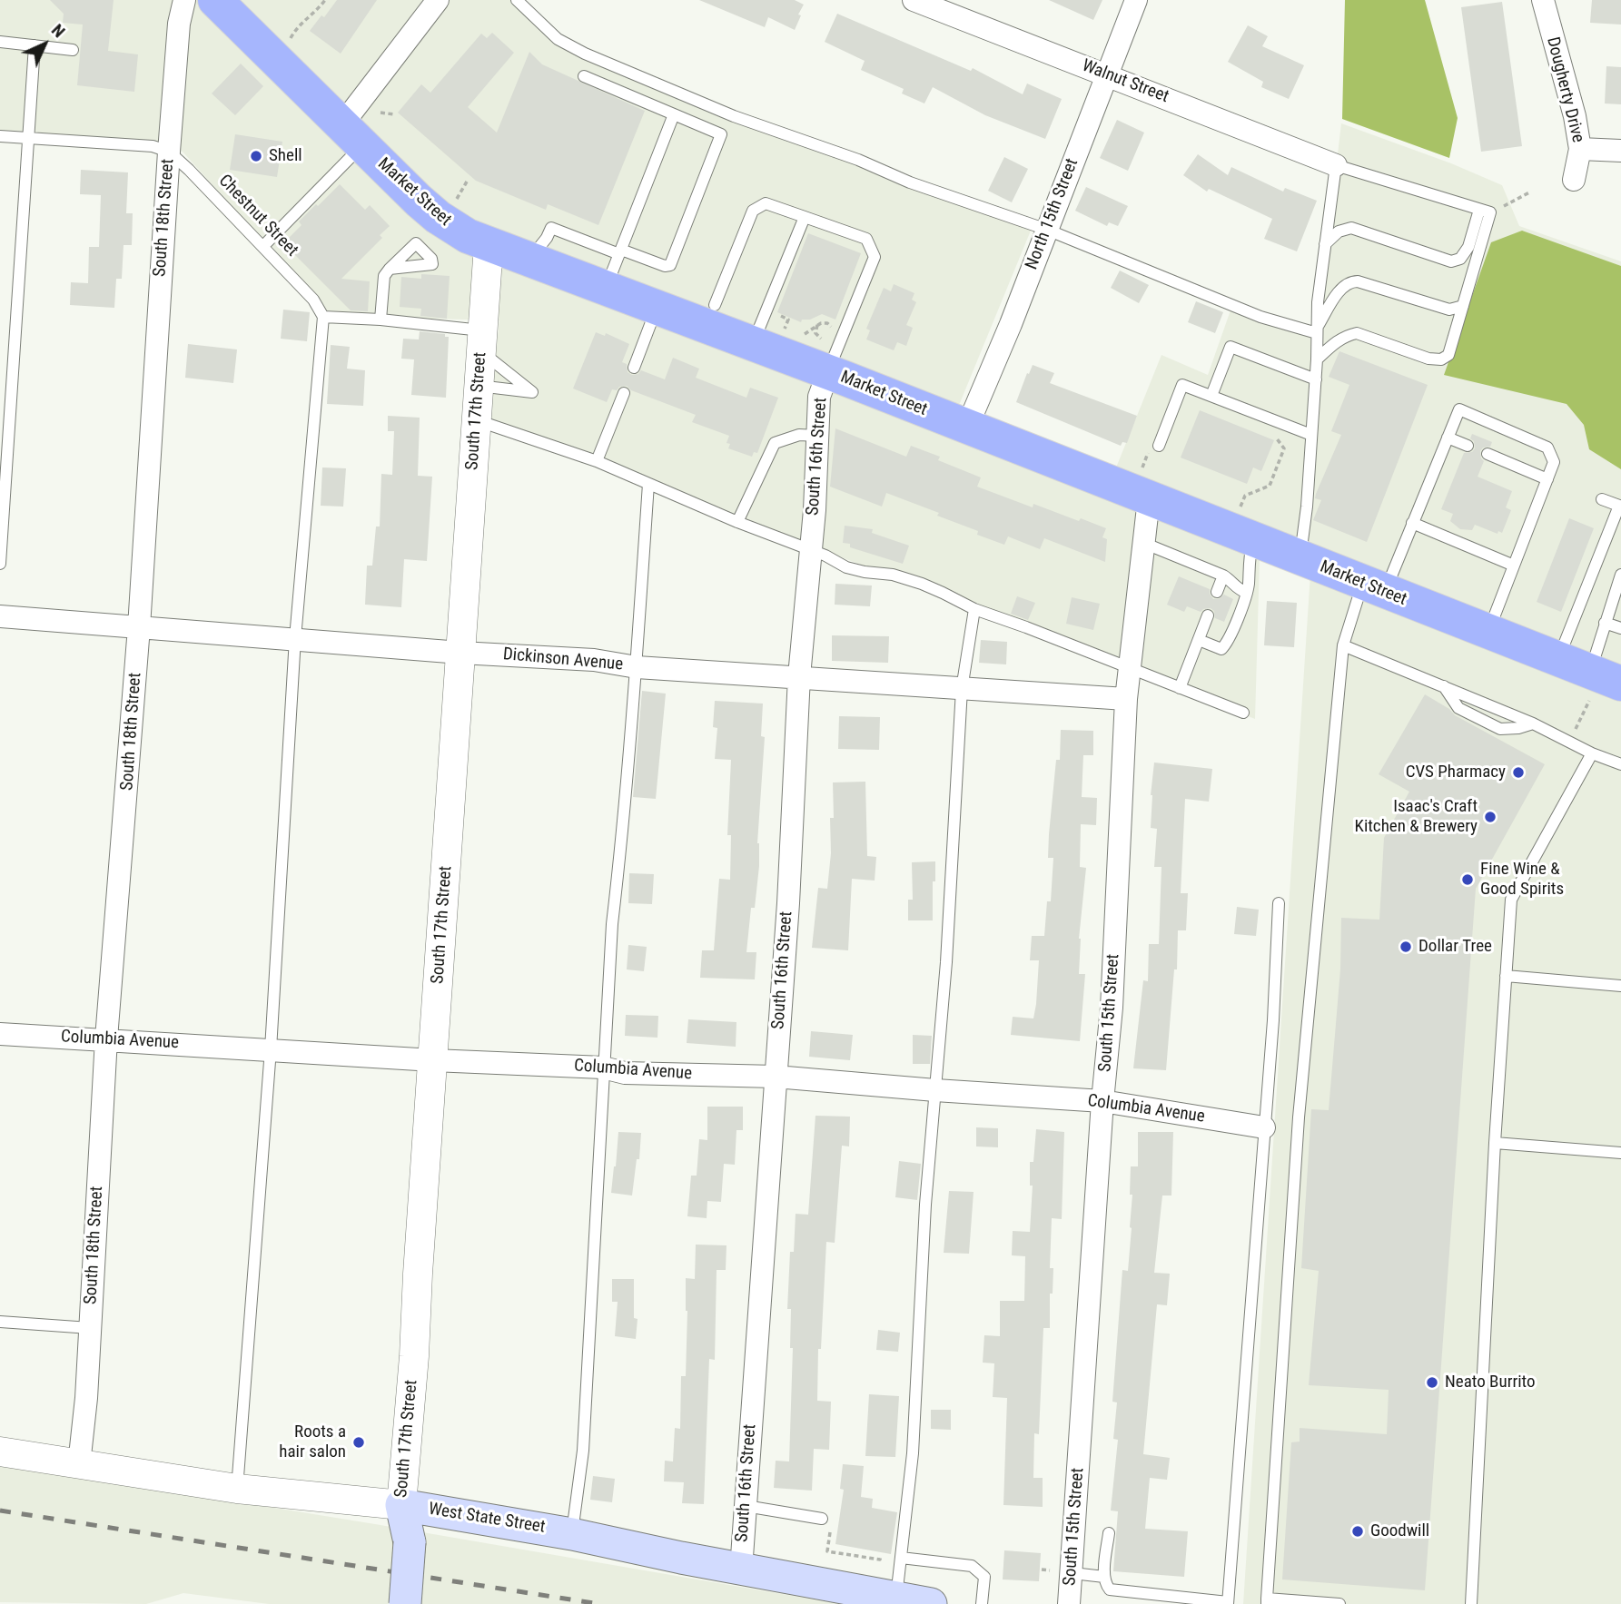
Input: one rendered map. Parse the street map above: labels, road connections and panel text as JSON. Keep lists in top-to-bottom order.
{
  "streets": {
    "main road": ["Market Street", "South 17th Street", "West State Street"],
    "street": [
      "Walnut Street",
      "Dougherty Drive",
      "North 15th Street",
      "South 18th Street",
      "South 16th Street",
      "Dickinson Avenue",
      "South 15th Street",
      "Columbia Avenue"
    ],
    "lane": ["Chestnut Street"]
  },
  "crossings": [
    ["Walnut Street", "North 15th Street"],
    ["Market Street", "North 15th Street"],
    ["Market Street", "South 17th Street"],
    ["Market Street", "South 16th Street"],
    ["Market Street", "South 15th Street"],
    ["Chestnut Street", "South 18th Street"],
    ["South 18th Street", "Dickinson Avenue"],
    ["South 18th Street", "Columbia Avenue"],
    ["South 18th Street", "West State Street"],
    ["South 17th Street", "Dickinson Avenue"],
    ["South 17th Street", "Columbia Avenue"],
    ["South 17th Street", "West State Street"],
    ["South 16th Street", "Dickinson Avenue"],
    ["South 16th Street", "Columbia Avenue"],
    ["South 16th Street", "West State Street"],
    ["Dickinson Avenue", "South 15th Street"],
    ["South 15th Street", "Columbia Avenue"]
  ],
  "places": [
    "Shell",
    "CVS Pharmacy",
    "Isaac's Craft Kitchen & Brewery",
    "Fine Wine & Good Spirits",
    "Dollar Tree",
    "Neato Burrito",
    "Roots a hair salon",
    "Goodwill"
  ],
  "north": "top right"
}
